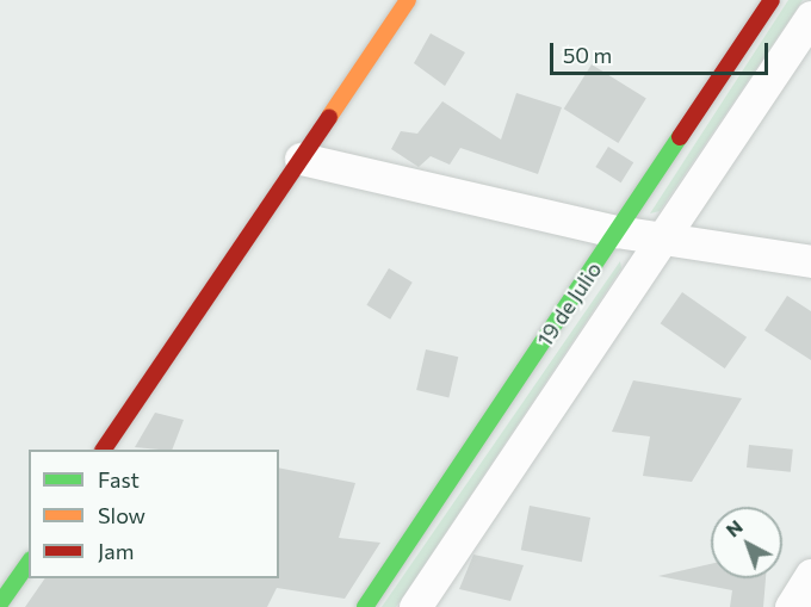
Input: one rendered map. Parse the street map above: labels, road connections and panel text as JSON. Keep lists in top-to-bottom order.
{
  "streets": {
    "street": ["19 de Julio"]
  },
  "legend": ["Fast", "Slow", "Jam"],
  "scale_bar": "50 m",
  "north": "top left"
}
